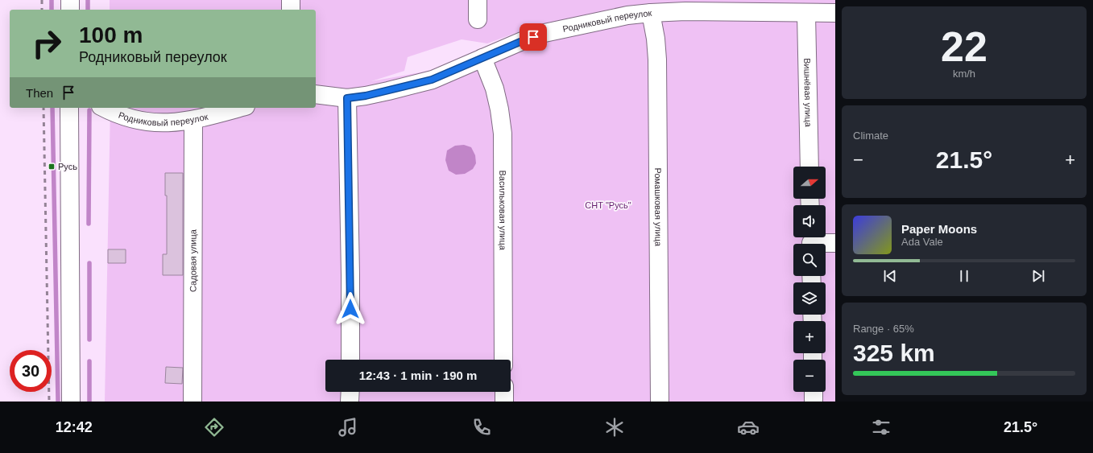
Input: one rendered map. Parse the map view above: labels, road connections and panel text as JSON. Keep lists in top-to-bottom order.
{
  "streets": {
    "street": [
      "Родниковый переулок",
      "Вишнёвая улица",
      "Ромашковая улица",
      "Васильковая улица",
      "Садовая улица"
    ]
  },
  "crossings": [
    ["Родниковый переулок", "Вишнёвая улица"],
    ["Родниковый переулок", "Ромашковая улица"],
    ["Родниковый переулок", "Васильковая улица"],
    ["Родниковый переулок", "Садовая улица"]
  ],
  "parks": ["СНТ \"Русь\""],
  "places": {
    "transit": ["Русь"]
  },
  "north": "right",
  "page": {
    "tile": [
      ["22", "km/h"],
      "Climate",
      ["Range · 65%", "325 km"]
    ],
    "turn": ["100 m", "Родниковый переулок"],
    "then": "Then",
    "heat": ["−", "21.5°", "+"],
    "map_buttons": ["+", "−"],
    "song": ["Paper Moons", "Ada Vale"],
    "limit": "30",
    "trip": "12:43 · 1 min · 190 m",
    "tabs": ["12:42", "21.5°"]
  }
}
